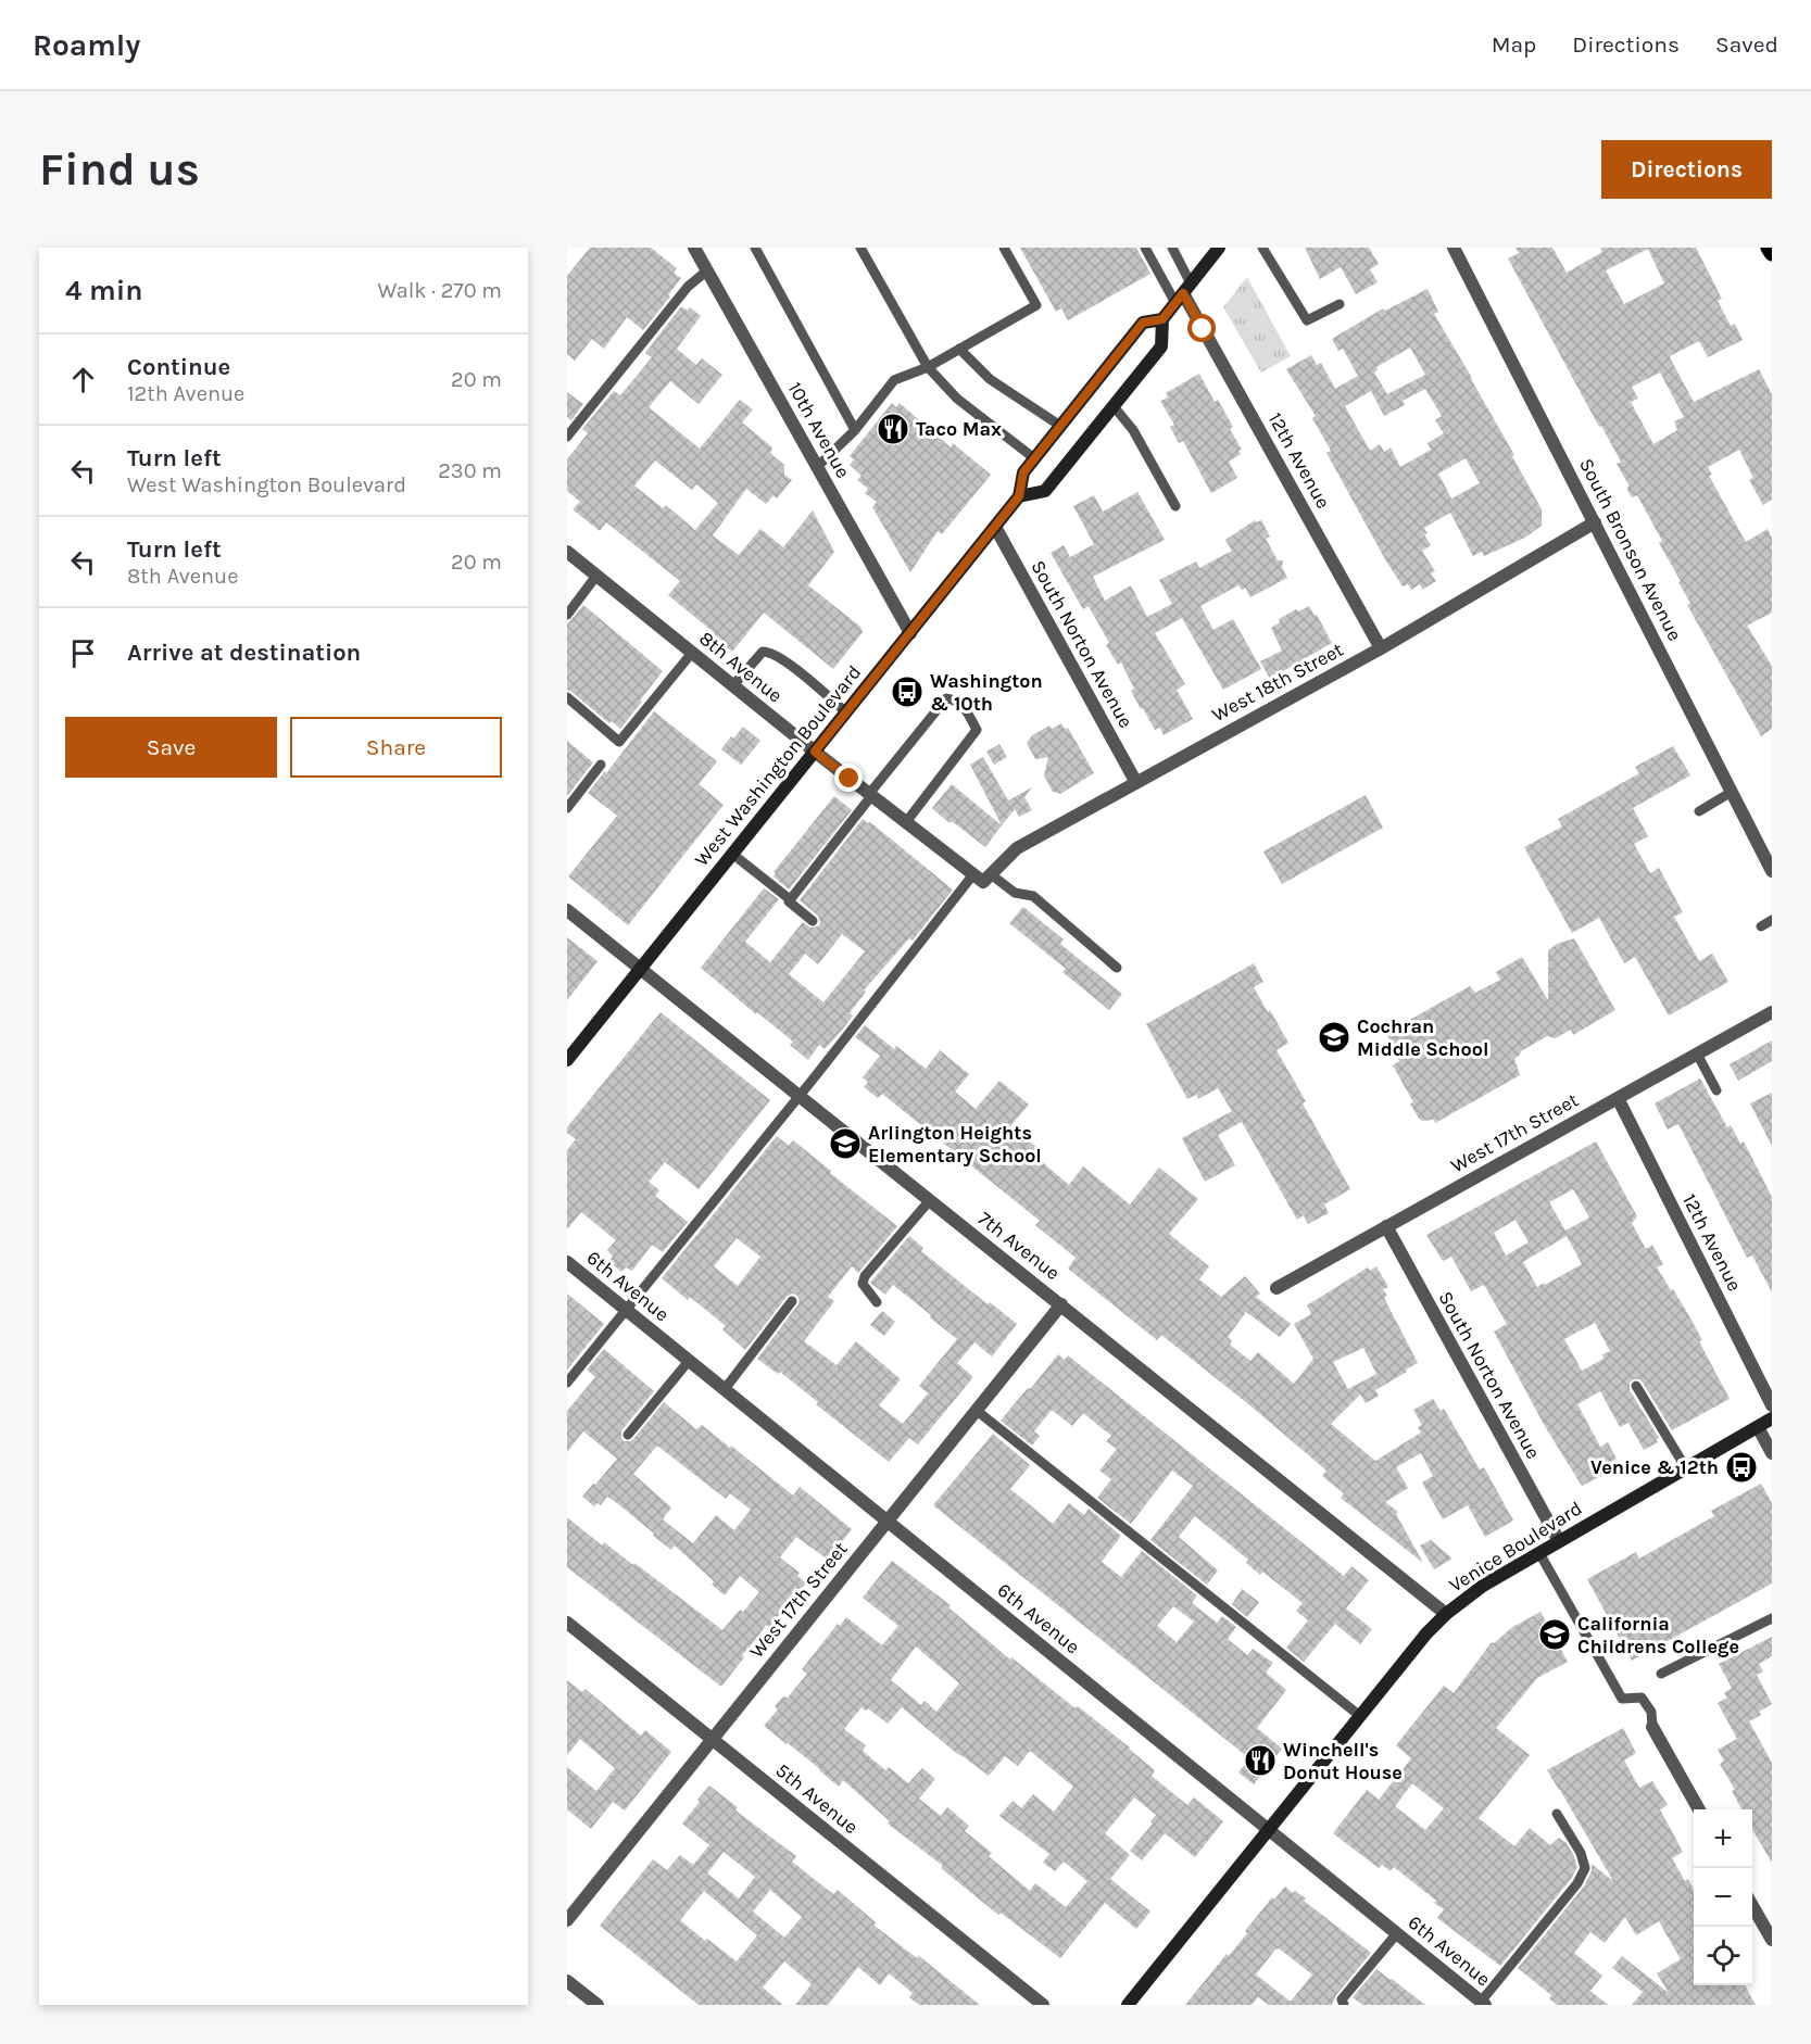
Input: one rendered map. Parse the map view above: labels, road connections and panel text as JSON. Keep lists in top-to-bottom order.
{
  "streets": {
    "main road": ["West Washington Boulevard", "Venice Boulevard"],
    "street": [
      "10th Avenue",
      "12th Avenue",
      "South Bronson Avenue",
      "South Norton Avenue",
      "8th Avenue",
      "West 18th Street",
      "West 17th Street",
      "7th Avenue",
      "6th Avenue",
      "5th Avenue"
    ]
  },
  "crossings": [
    ["10th Avenue", "West Washington Boulevard"],
    ["12th Avenue", "West 18th Street"],
    ["12th Avenue", "West Washington Boulevard"],
    ["12th Avenue", "West 17th Street"],
    ["South Bronson Avenue", "West 18th Street"],
    ["South Norton Avenue", "West 18th Street"],
    ["South Norton Avenue", "West Washington Boulevard"],
    ["South Norton Avenue", "West 17th Street"],
    ["South Norton Avenue", "Venice Boulevard"],
    ["8th Avenue", "West 18th Street"],
    ["8th Avenue", "West Washington Boulevard"],
    ["West Washington Boulevard", "7th Avenue"],
    ["West 17th Street", "7th Avenue"],
    ["West 17th Street", "6th Avenue"],
    ["West 17th Street", "5th Avenue"],
    ["7th Avenue", "Venice Boulevard"],
    ["6th Avenue", "Venice Boulevard"]
  ],
  "places": {
    "restaurant": ["Taco Max", "Winchell's Donut House"],
    "bus stop": ["Washington & 10th", "Venice & 12th"],
    "school or university": ["Cochran Middle School", "Arlington Heights Elementary School", "California Childrens College"]
  },
  "page": {
    "header": "Roamly",
    "nav": ["Map", "Directions", "Saved"],
    "buttons": [
      "Directions",
      ["Save", "Share"]
    ],
    "title": "Find us",
    "heading": ["4 min", "Walk · 270 m"],
    "list": [
      ["Continue", "12th Avenue", "20 m"],
      ["Turn left", "West Washington Boulevard", "230 m"],
      ["Turn left", "8th Avenue", "20 m"],
      "Arrive at destination"
    ],
    "map_buttons": ["+", "−"]
  }
}
